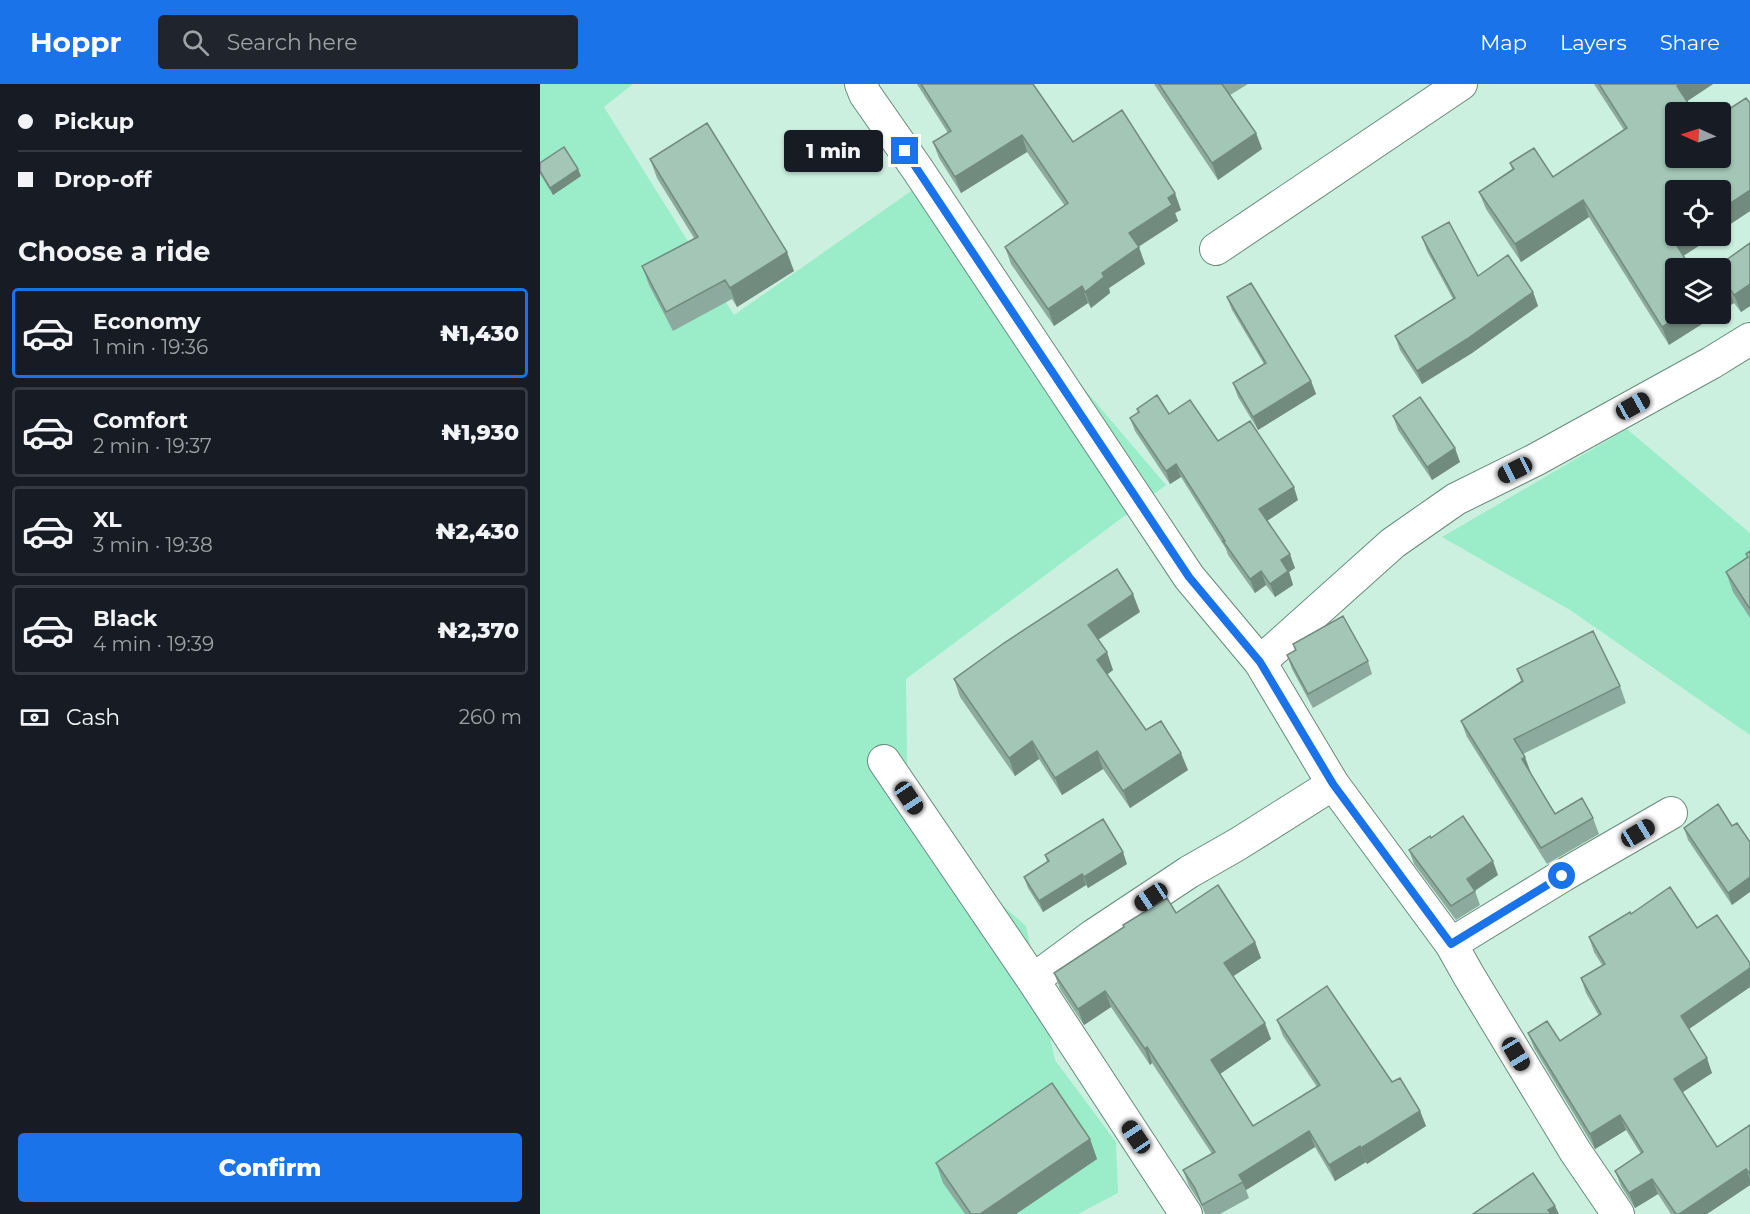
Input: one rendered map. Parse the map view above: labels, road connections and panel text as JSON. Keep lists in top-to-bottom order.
{
  "north": "left",
  "page": {
    "header": "Hoppr",
    "search": "Search here",
    "nav": ["Map", "Layers", "Share"],
    "banner": ["Pickup", "Drop-off"],
    "bubble": "1 min",
    "heading": "Choose a ride",
    "list": [
      {
        "name": "Economy",
        "note": "1 min · 19:36",
        "value": "₦1,430"
      },
      {
        "name": "Comfort",
        "note": "2 min · 19:37",
        "value": "₦1,930"
      },
      {
        "name": "XL",
        "note": "3 min · 19:38",
        "value": "₦2,430"
      },
      {
        "name": "Black",
        "note": "4 min · 19:39",
        "value": "₦2,370"
      }
    ],
    "pay": ["Cash", "260 m"],
    "buttons": "Confirm"
  }
}
